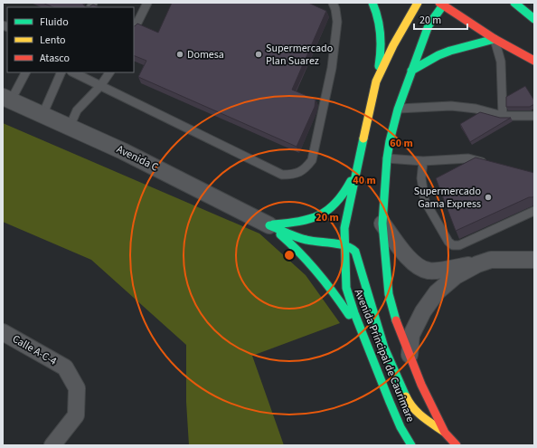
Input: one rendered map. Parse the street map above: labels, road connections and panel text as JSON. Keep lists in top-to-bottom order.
{
  "streets": {
    "main road": ["Avenida Principal de Caurimare"],
    "street": ["Avenida C", "Calle A-C-4"]
  },
  "places": ["Domesa", "Supermercado Plan Suarez", "Supermercado Gama Express"],
  "legend": ["Fluido", "Lento", "Atasco"],
  "scale_bar": "20 m",
  "rings": ["60 m", "40 m", "20 m"]
}
